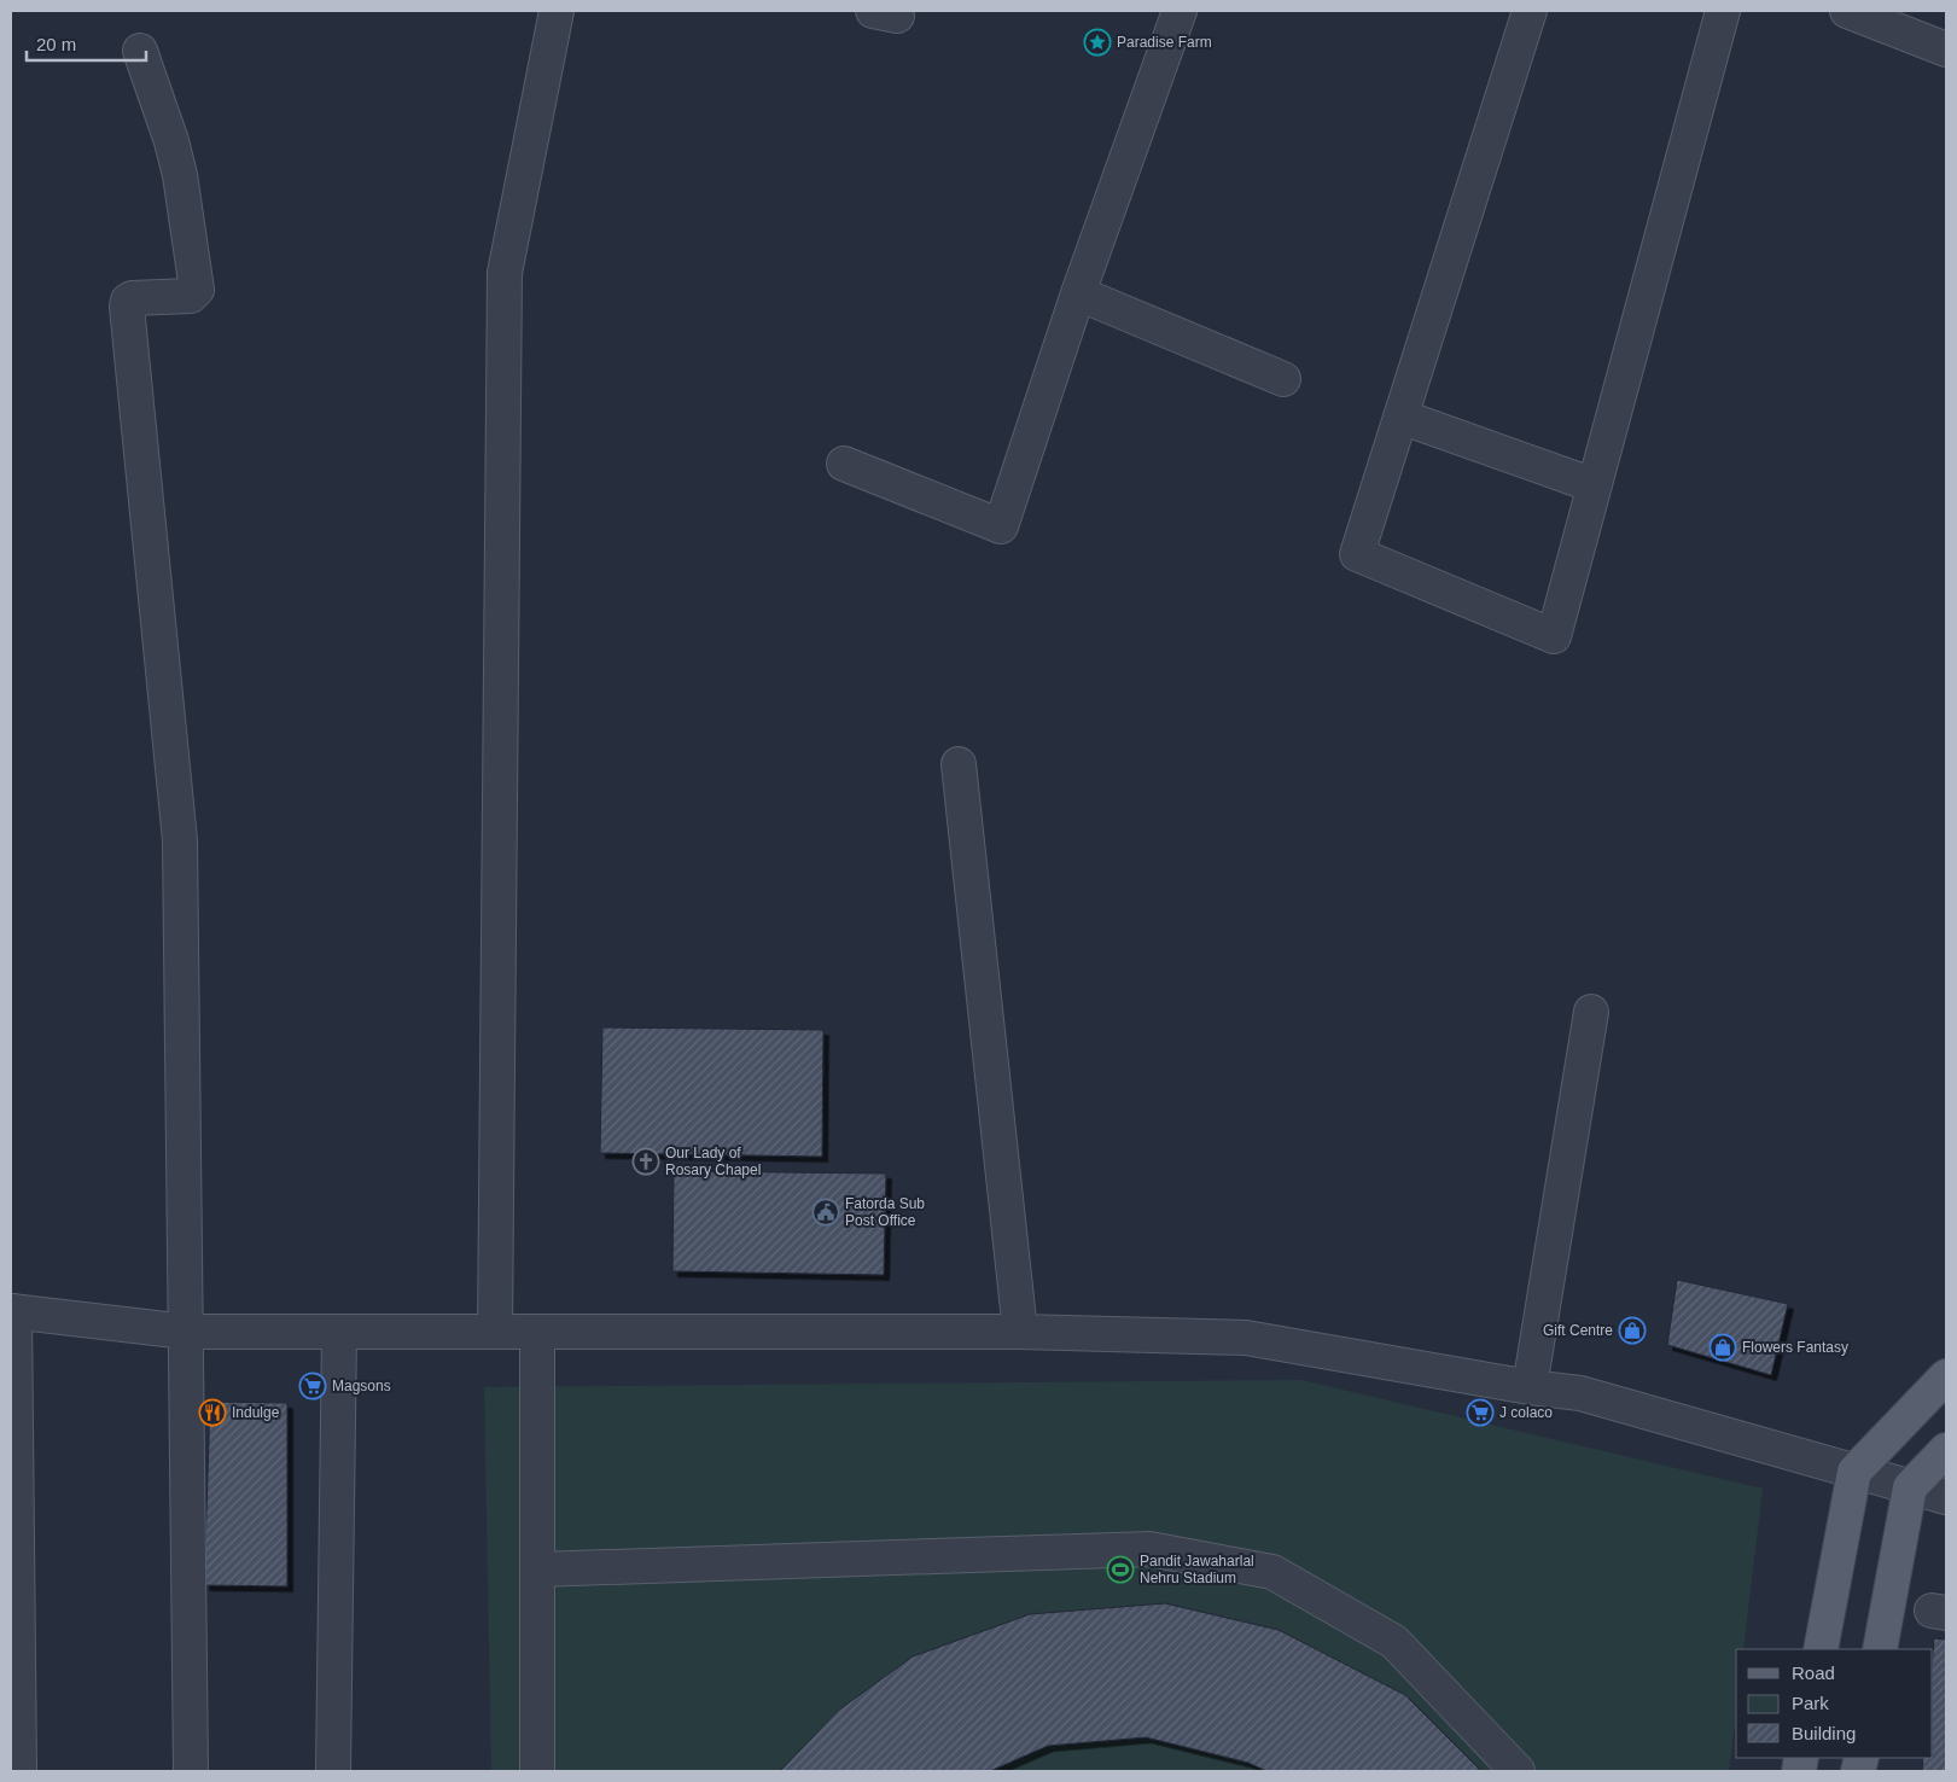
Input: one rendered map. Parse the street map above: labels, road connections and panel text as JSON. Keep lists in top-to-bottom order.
{
  "places": {
    "place": ["Paradise Farm"],
    "church": ["Our Lady of Rosary Chapel"],
    "public building": ["Fatorda Sub Post Office"],
    "shop": ["Gift Centre", "Flowers Fantasy"],
    "supermarket": ["Magsons", "J colaco"],
    "restaurant": ["Indulge"],
    "sports": ["Pandit Jawaharlal Nehru Stadium"]
  },
  "legend": ["Road", "Park", "Building"],
  "scale_bar": "20 m"
}
